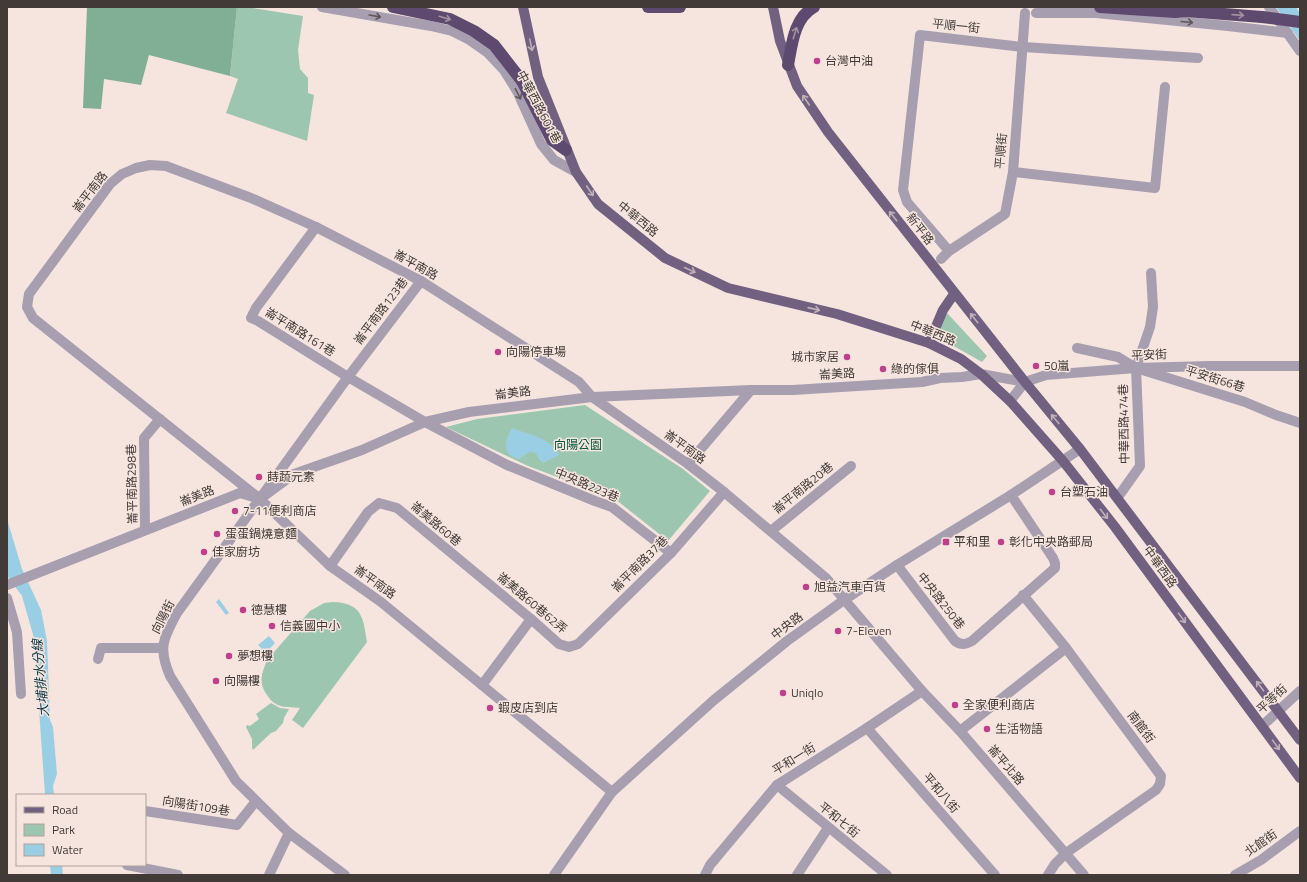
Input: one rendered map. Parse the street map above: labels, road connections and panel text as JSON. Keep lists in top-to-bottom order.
{
  "streets": {
    "main road": ["中華西路", "新平路"],
    "street": [
      "平順一街",
      "中華西路601巷",
      "平順街",
      "崙平南路",
      "崙平南路123巷",
      "崙平南路161巷",
      "平安街",
      "崙美路",
      "平安街66巷",
      "中華西路474巷",
      "崙平南路298巷",
      "中央路223巷",
      "崙平南路20巷",
      "崙美路60巷",
      "崙平南路37巷",
      "中央路250巷",
      "崙美路60巷62弄",
      "向陽街",
      "中央路",
      "平等街",
      "南館街",
      "平和一街",
      "崙平北路",
      "平和八街",
      "向陽街109巷",
      "平和七街",
      "北館街"
    ]
  },
  "crossings": [
    ["平順一街", "平順街"],
    ["中華西路601巷", "中華西路"],
    ["崙平南路", "崙平南路123巷"],
    ["崙平南路", "崙平南路161巷"],
    ["崙平南路", "崙美路"],
    ["崙平南路", "崙平南路298巷"],
    ["崙平南路", "崙平南路20巷"],
    ["崙平南路", "崙美路60巷"],
    ["崙平南路", "崙平南路37巷"],
    ["崙平南路", "向陽街"],
    ["崙平南路", "中央路"],
    ["崙平南路", "崙平北路"],
    ["中華西路", "新平路"],
    ["中華西路", "崙美路"],
    ["中華西路", "中華西路474巷"],
    ["中華西路", "中央路"],
    ["中華西路", "平等街"],
    ["新平路", "平安街"],
    ["新平路", "崙美路"],
    ["新平路", "中央路"],
    ["崙平南路123巷", "崙平南路161巷"],
    ["崙平南路123巷", "中央路223巷"],
    ["崙平南路123巷", "向陽街"],
    ["崙平南路161巷", "中央路223巷"],
    ["崙平南路161巷", "向陽街"],
    ["平安街", "崙美路"],
    ["平安街", "平安街66巷"],
    ["平安街", "中華西路474巷"],
    ["崙美路", "崙平南路298巷"],
    ["崙美路", "中央路223巷"],
    ["崙美路", "向陽街"],
    ["平安街66巷", "中華西路474巷"],
    ["中央路223巷", "崙平南路37巷"],
    ["中央路223巷", "向陽街"],
    ["崙美路60巷", "崙美路60巷62弄"],
    ["崙平南路37巷", "崙美路60巷62弄"],
    ["中央路250巷", "中央路"],
    ["中央路250巷", "南館街"],
    ["向陽街", "向陽街109巷"],
    ["中央路", "崙平北路"],
    ["南館街", "崙平北路"],
    ["平和一街", "崙平北路"],
    ["平和一街", "平和八街"],
    ["平和一街", "平和七街"]
  ],
  "one_way": ["中華西路601巷", "新平路"],
  "water": ["大埔排水分線"],
  "parks": ["向陽公園"],
  "places": {
    "other": [
      "台灣中油",
      "向陽停車場",
      "城市家居",
      "50嵐",
      "綠的傢俱",
      "蒔蔬元素",
      "台塑石油",
      "7-11便利商店",
      "蛋蛋鍋燒意麵",
      "彰化中央路郵局",
      "佳家廚坊",
      "旭益汽車百貨",
      "德慧樓",
      "信義國中小",
      "7-Eleven",
      "夢想樓",
      "向陽樓",
      "Uniqlo",
      "全家便利商店",
      "蝦皮店到店",
      "生活物語"
    ],
    "transit": ["平和里"]
  },
  "legend": ["Road", "Park", "Water"]
}
